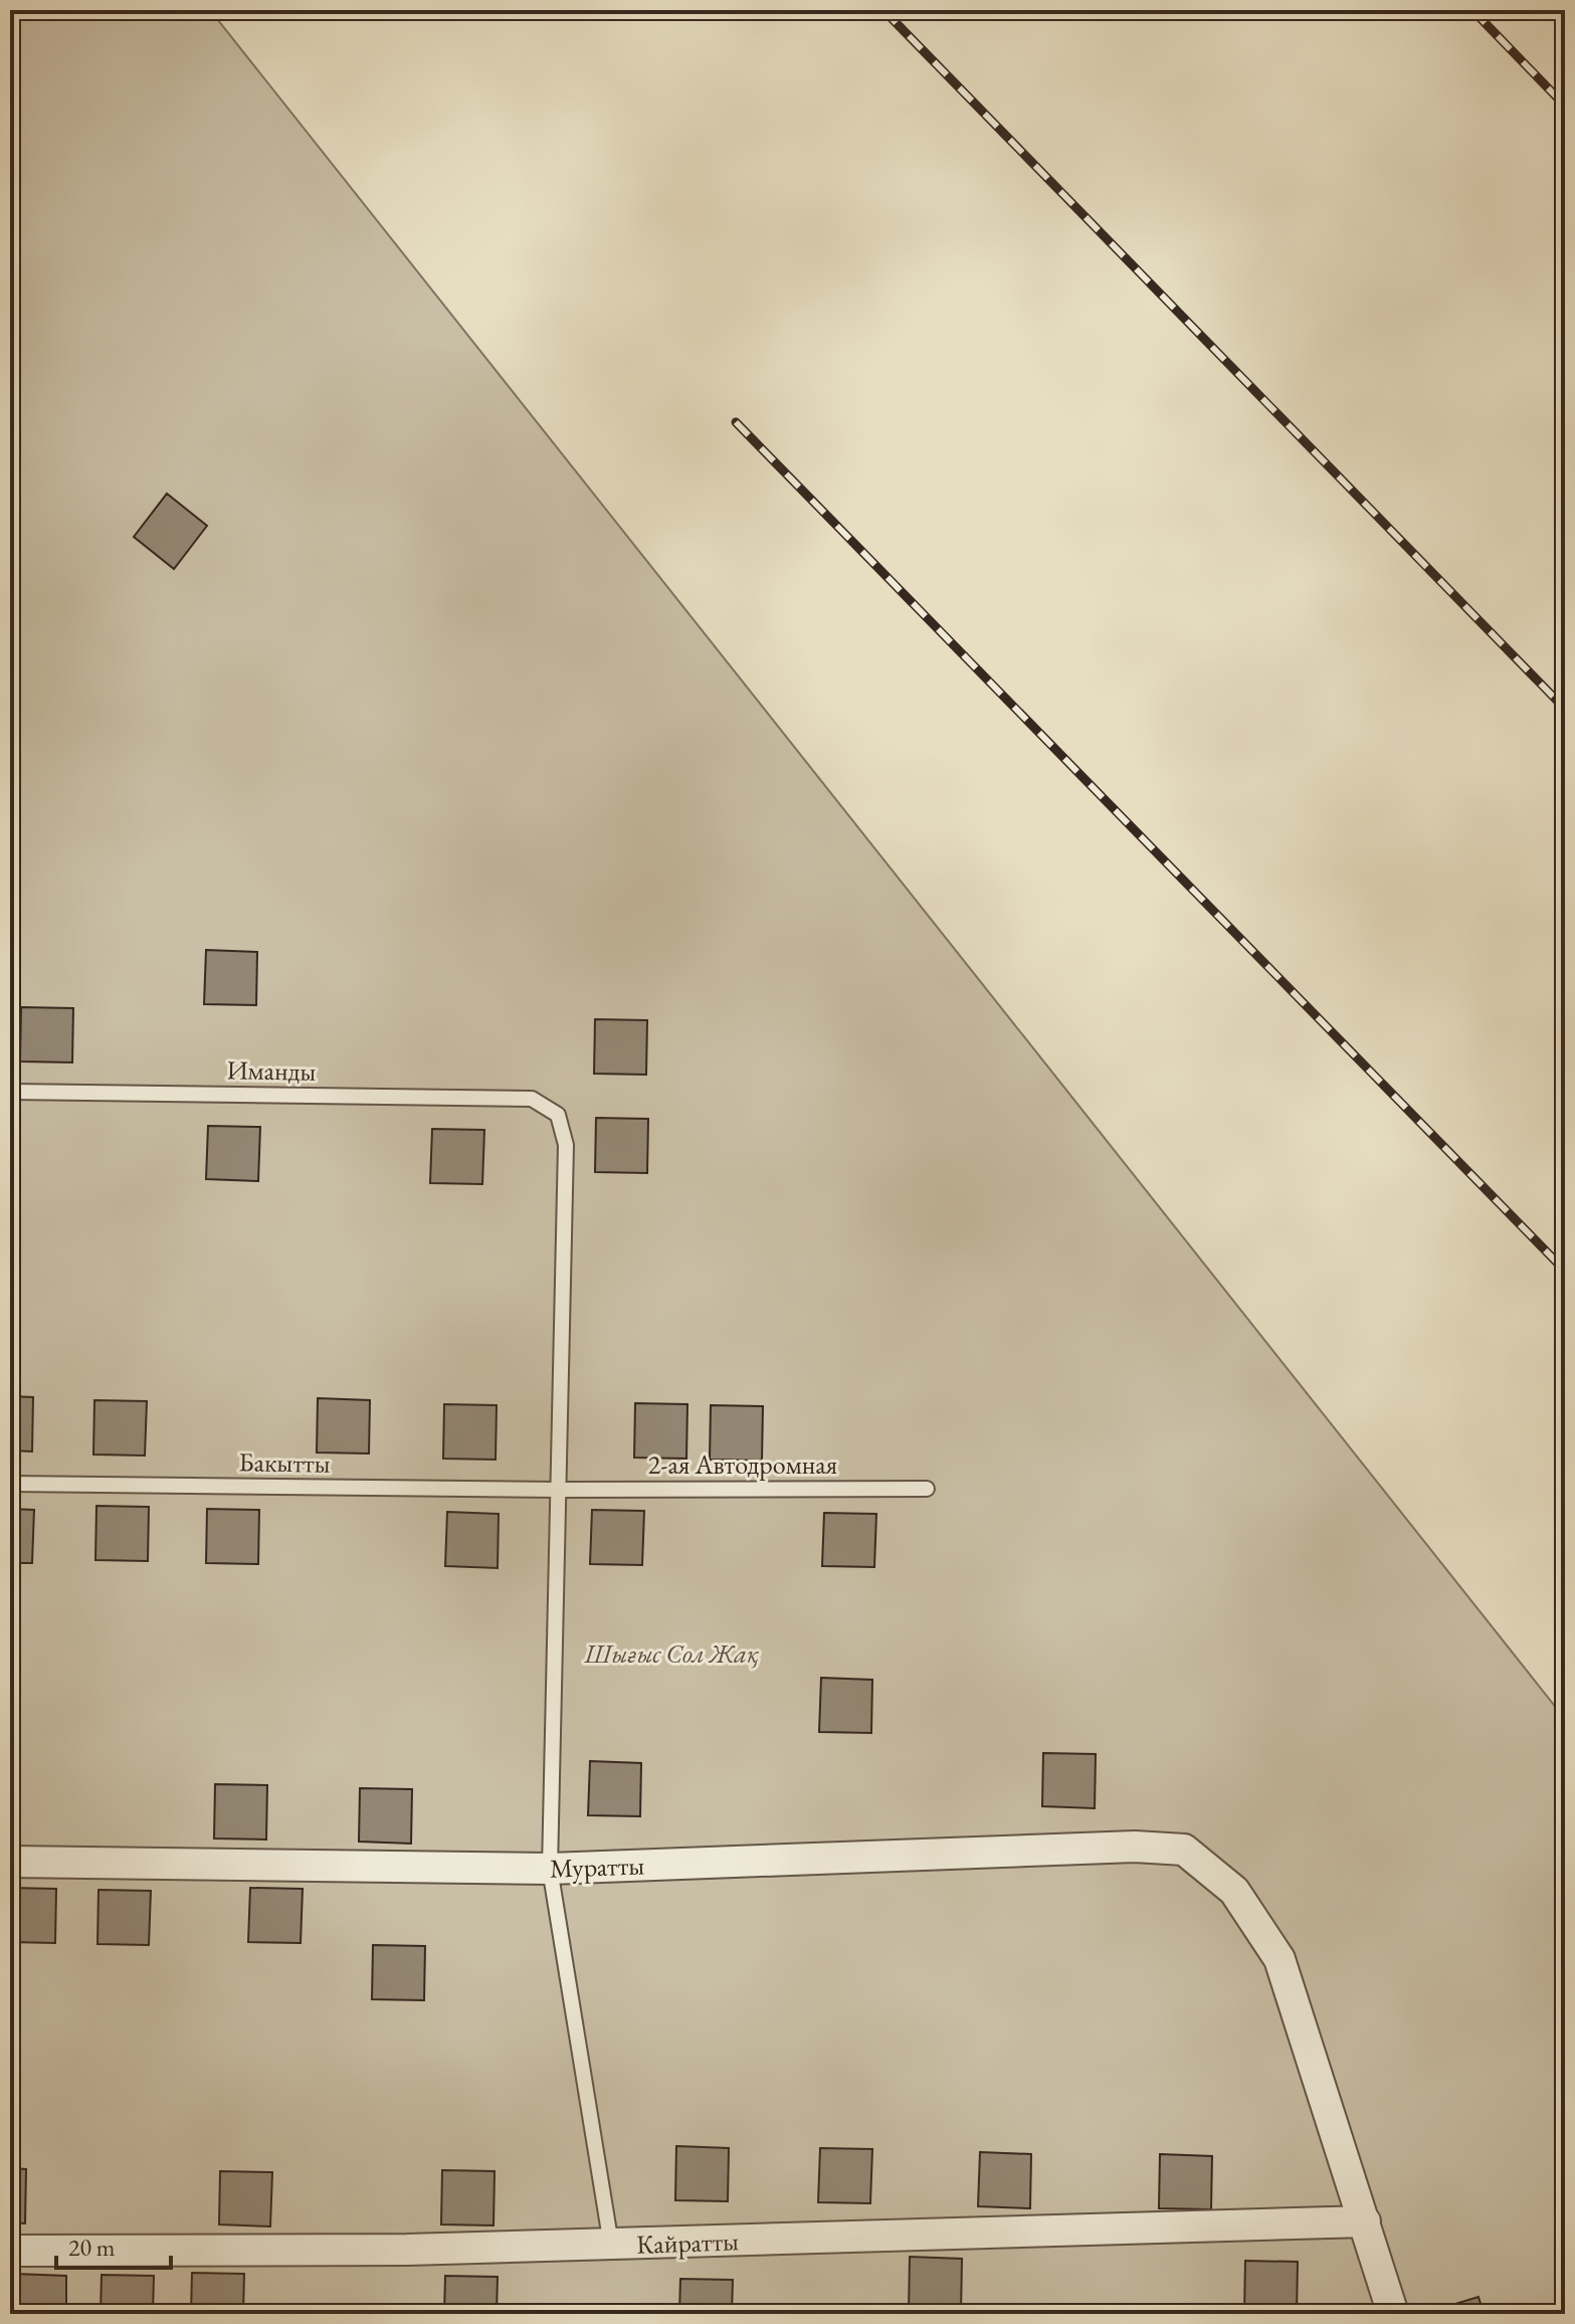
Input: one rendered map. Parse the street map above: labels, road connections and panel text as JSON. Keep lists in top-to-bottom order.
{
  "streets": {
    "street": ["Муратты", "Кайратты"],
    "lane": ["Иманды", "Бакытты", "2-ая Автодромная"]
  },
  "crossings": [
    ["Иманды", "Бакытты"],
    ["Иманды", "2-ая Автодромная"],
    ["Бакытты", "2-ая Автодромная"],
    ["Муратты", "Кайратты"]
  ],
  "parks": ["Шығыс Сол Жақ"],
  "scale_bar": "20 m"
}
